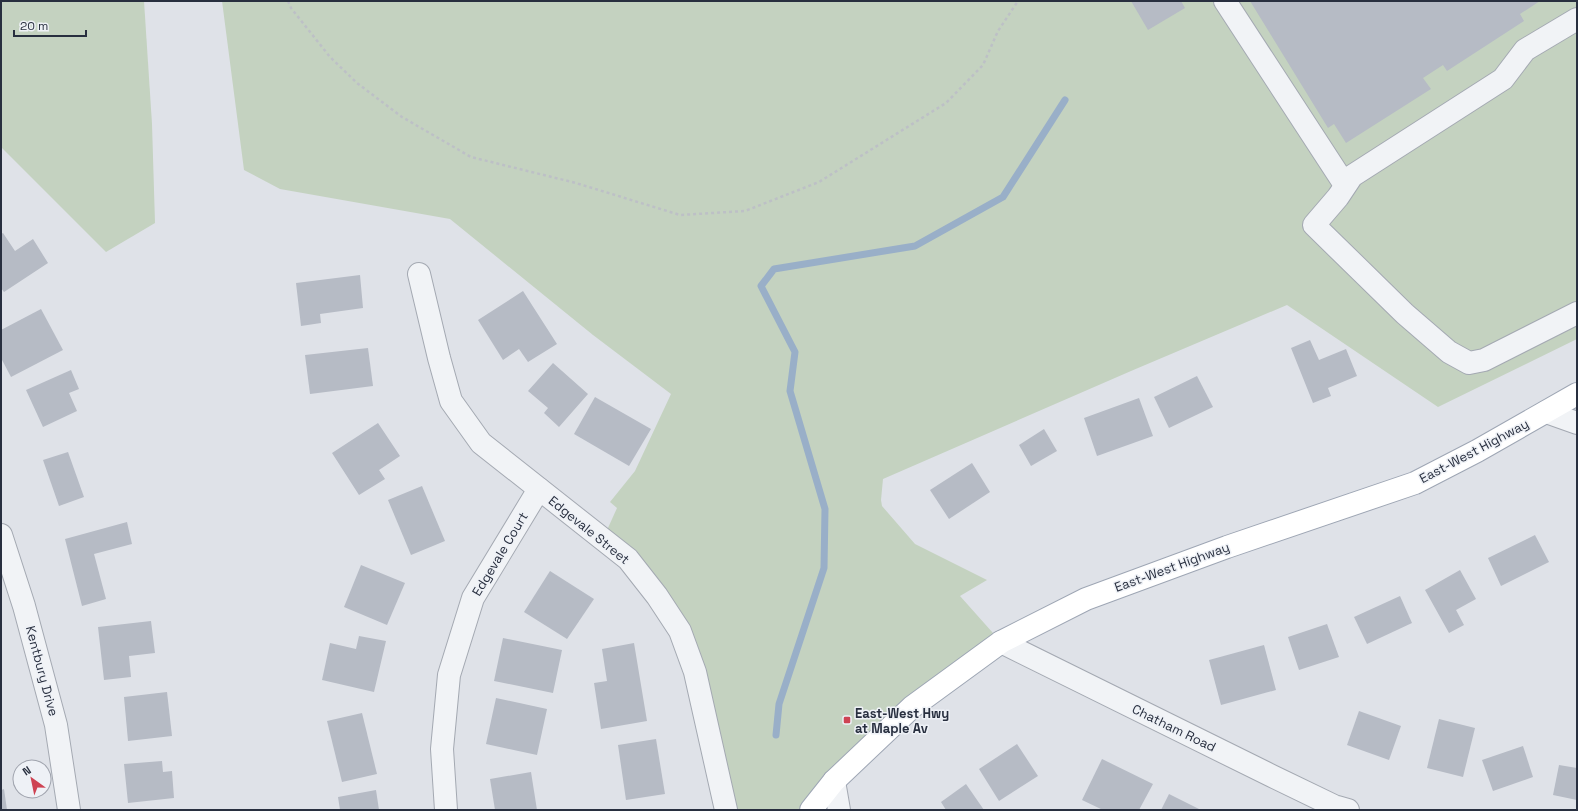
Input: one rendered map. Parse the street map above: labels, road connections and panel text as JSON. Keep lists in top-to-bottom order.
{
  "streets": {
    "main road": ["East-West Highway"],
    "street": [
      "Edgevale Street",
      "Edgevale Court",
      "Kentbury Drive",
      "Chatham Road"
    ]
  },
  "crossings": [
    ["East-West Highway", "Chatham Road"],
    ["Edgevale Street", "Edgevale Court"]
  ],
  "places": {
    "transit": ["East-West Hwy at Maple Av"]
  },
  "scale_bar": "20 m",
  "north": "top left"
}
